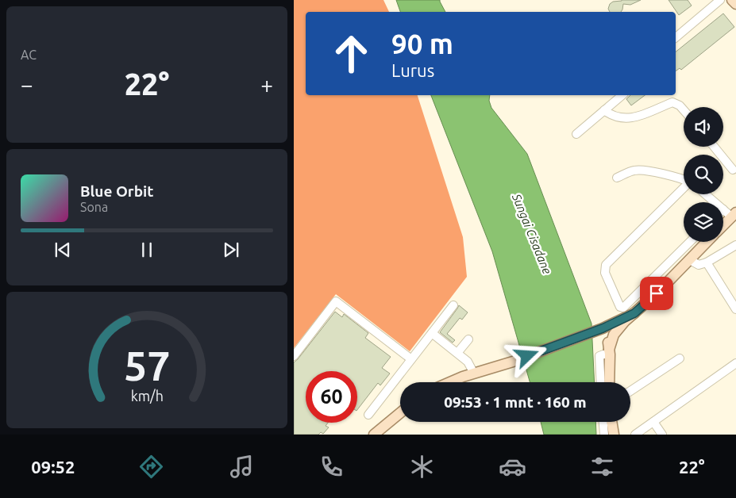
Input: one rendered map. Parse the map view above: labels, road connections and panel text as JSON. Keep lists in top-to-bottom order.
{
  "water": ["Sungai Cisadane"],
  "page": {
    "tile": "AC",
    "turn": ["90 m", "Lurus"],
    "heat": ["−", "22°", "+"],
    "song": ["Blue Orbit", "Sona"],
    "limit": "60",
    "trip": "09:53 · 1 mnt · 160 m",
    "tabs": ["09:52", "22°"],
    "gauge": ["57", "km/h"]
  }
}
